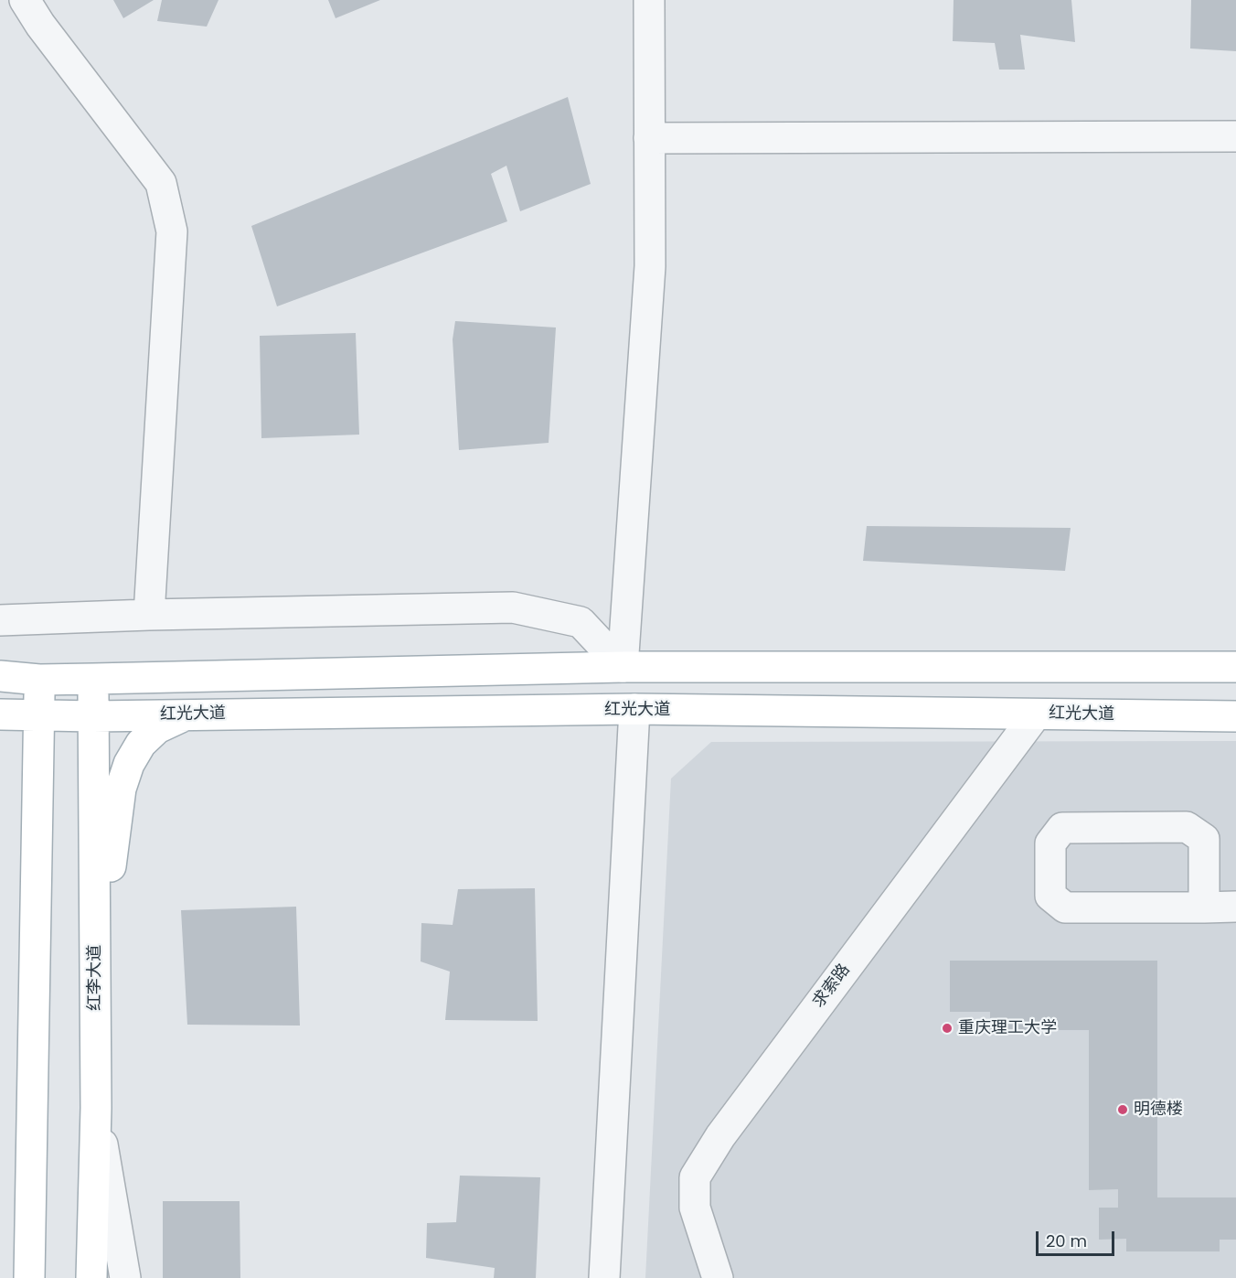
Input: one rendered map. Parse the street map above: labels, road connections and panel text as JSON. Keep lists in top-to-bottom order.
{
  "streets": {
    "main road": ["红光大道", "红李大道"],
    "street": ["求索路"]
  },
  "crossings": [
    ["红光大道", "红李大道"],
    ["红光大道", "求索路"]
  ],
  "places": ["重庆理工大学", "明德楼"],
  "scale_bar": "20 m"
}
